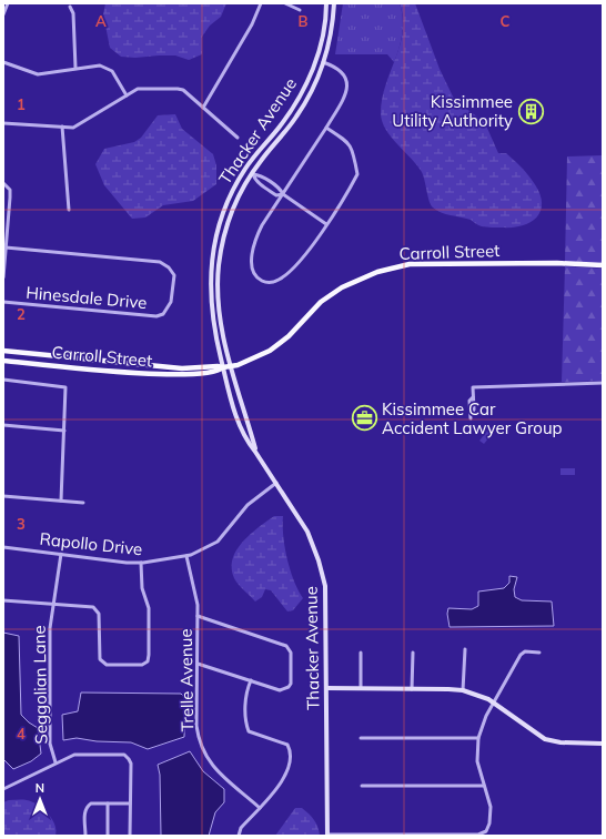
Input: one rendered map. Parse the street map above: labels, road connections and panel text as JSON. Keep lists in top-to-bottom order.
{
  "streets": {
    "main road": ["Carroll Street"],
    "street": [
      "Thacker Avenue",
      "Hinesdale Drive",
      "Rapollo Drive",
      "Trelle Avenue",
      "Seggolian Lane"
    ]
  },
  "crossings": [
    ["Thacker Avenue", "Carroll Street"],
    ["Thacker Avenue", "Rapollo Drive"],
    ["Rapollo Drive", "Trelle Avenue"],
    ["Rapollo Drive", "Seggolian Lane"]
  ],
  "places": {
    "building": ["Kissimmee Utility Authority"],
    "office": ["Kissimmee Car Accident Lawyer Group"]
  },
  "north": "top",
  "grid": {
    "columns": ["A", "B", "C"],
    "rows": [
      "1",
      "2",
      "3",
      "4"
    ]
  }
}
